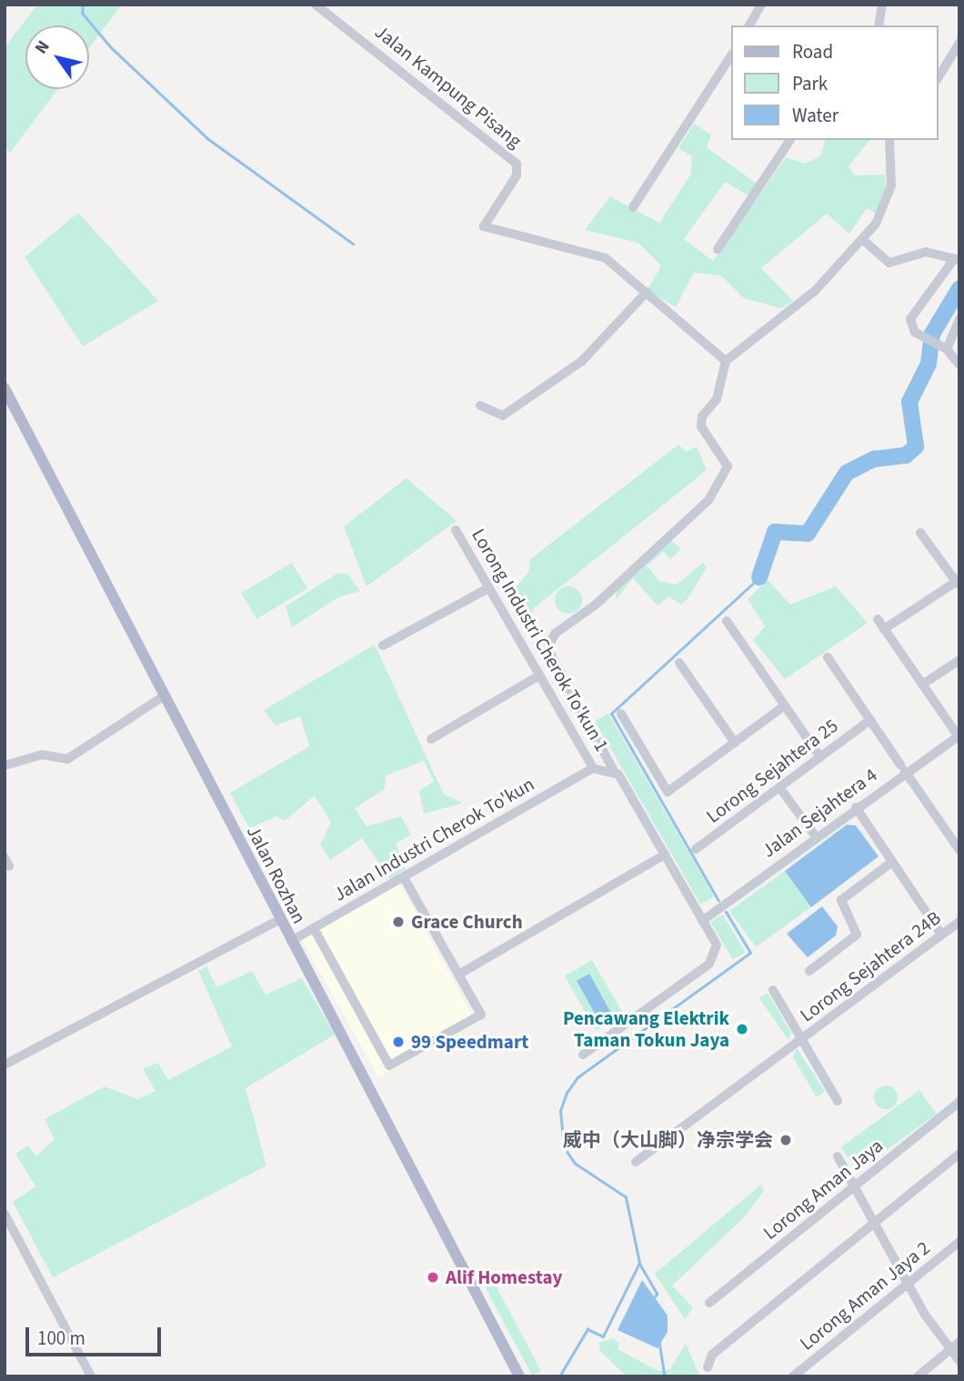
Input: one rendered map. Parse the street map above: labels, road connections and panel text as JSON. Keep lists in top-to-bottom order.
{
  "streets": {
    "main road": ["Jalan Rozhan"],
    "street": [
      "Jalan Kampung Pisang",
      "Lorong Industri Cherok To'kun 1",
      "Lorong Sejahtera 25",
      "Jalan Sejahtera 4",
      "Jalan Industri Cherok To'kun",
      "Lorong Sejahtera 24B",
      "Lorong Aman Jaya",
      "Lorong Aman Jaya 2"
    ]
  },
  "crossings": [
    ["Lorong Industri Cherok To'kun 1", "Jalan Industri Cherok To'kun"],
    ["Jalan Industri Cherok To'kun", "Jalan Rozhan"]
  ],
  "places": [
    "Grace Church",
    "Pencawang Elektrik Taman Tokun Jaya",
    "99 Speedmart",
    "威中（大山脚）净宗学会",
    "Alif Homestay"
  ],
  "legend": ["Road", "Park", "Water"],
  "scale_bar": "100 m",
  "north": "top left"
}
